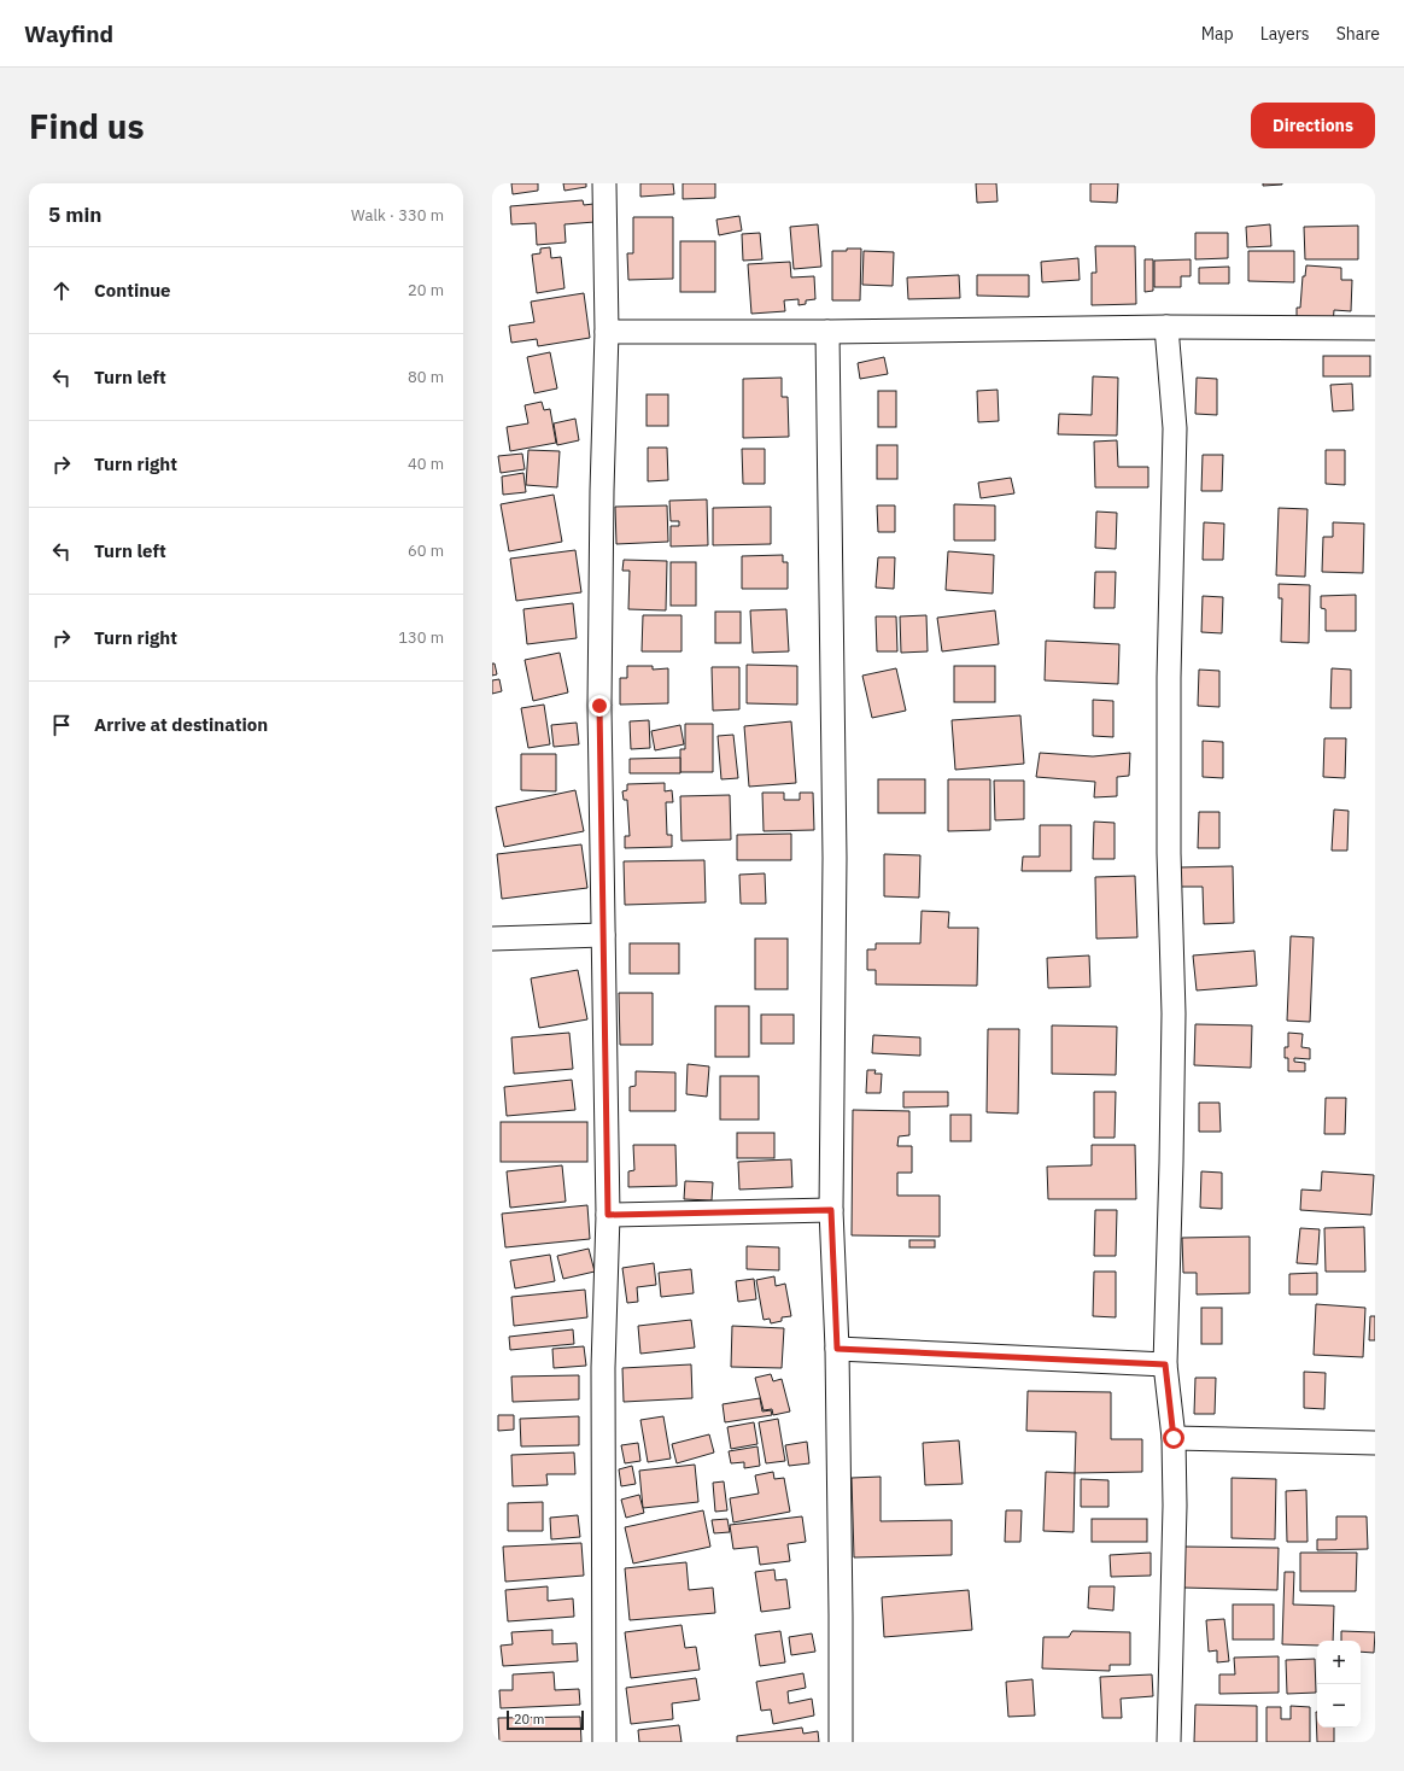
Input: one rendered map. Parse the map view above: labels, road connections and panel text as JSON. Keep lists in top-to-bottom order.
{
  "scale_bar": "20 m",
  "page": {
    "header": "Wayfind",
    "nav": ["Map", "Layers", "Share"],
    "buttons": "Directions",
    "title": "Find us",
    "heading": ["5 min", "Walk · 330 m"],
    "list": [
      ["Continue", "20 m"],
      ["Turn left", "80 m"],
      ["Turn right", "40 m"],
      ["Turn left", "60 m"],
      ["Turn right", "130 m"],
      "Arrive at destination"
    ],
    "map_buttons": ["+", "−"],
    "scale": "20 m"
  }
}
